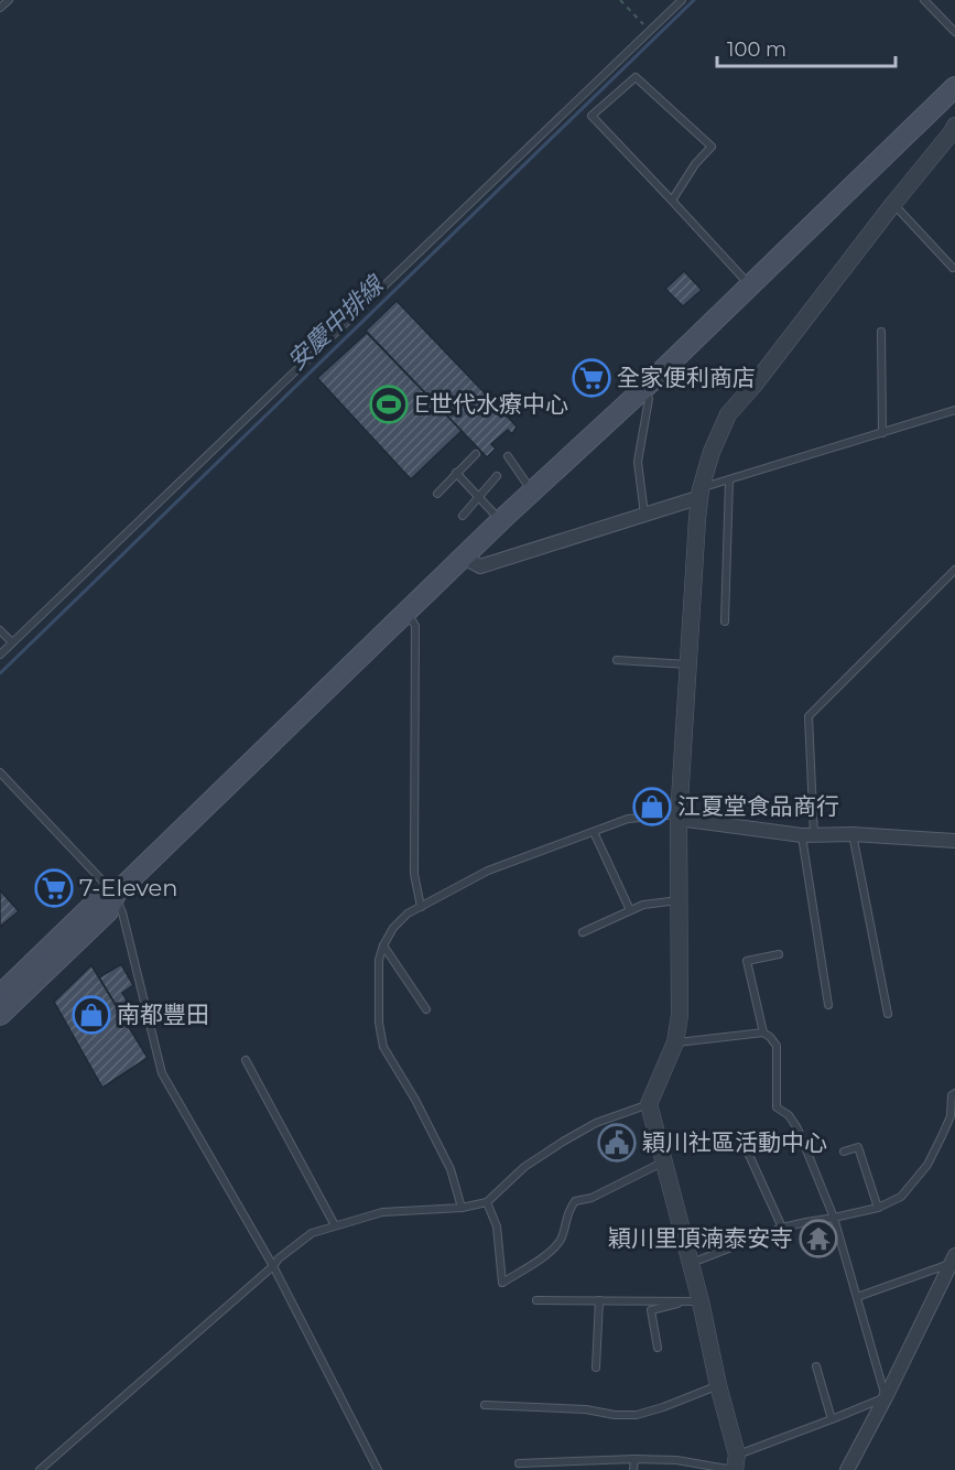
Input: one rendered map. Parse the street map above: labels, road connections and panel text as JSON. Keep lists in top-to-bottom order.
{
  "water": ["安慶中排線"],
  "places": {
    "supermarket": ["全家便利商店", "7-Eleven"],
    "sports": ["E世代水療中心"],
    "shop": ["江夏堂食品商行", "南都豐田"],
    "public building": ["穎川社區活動中心"],
    "temple": ["穎川里頂湳泰安寺"]
  },
  "scale_bar": "100 m"
}
